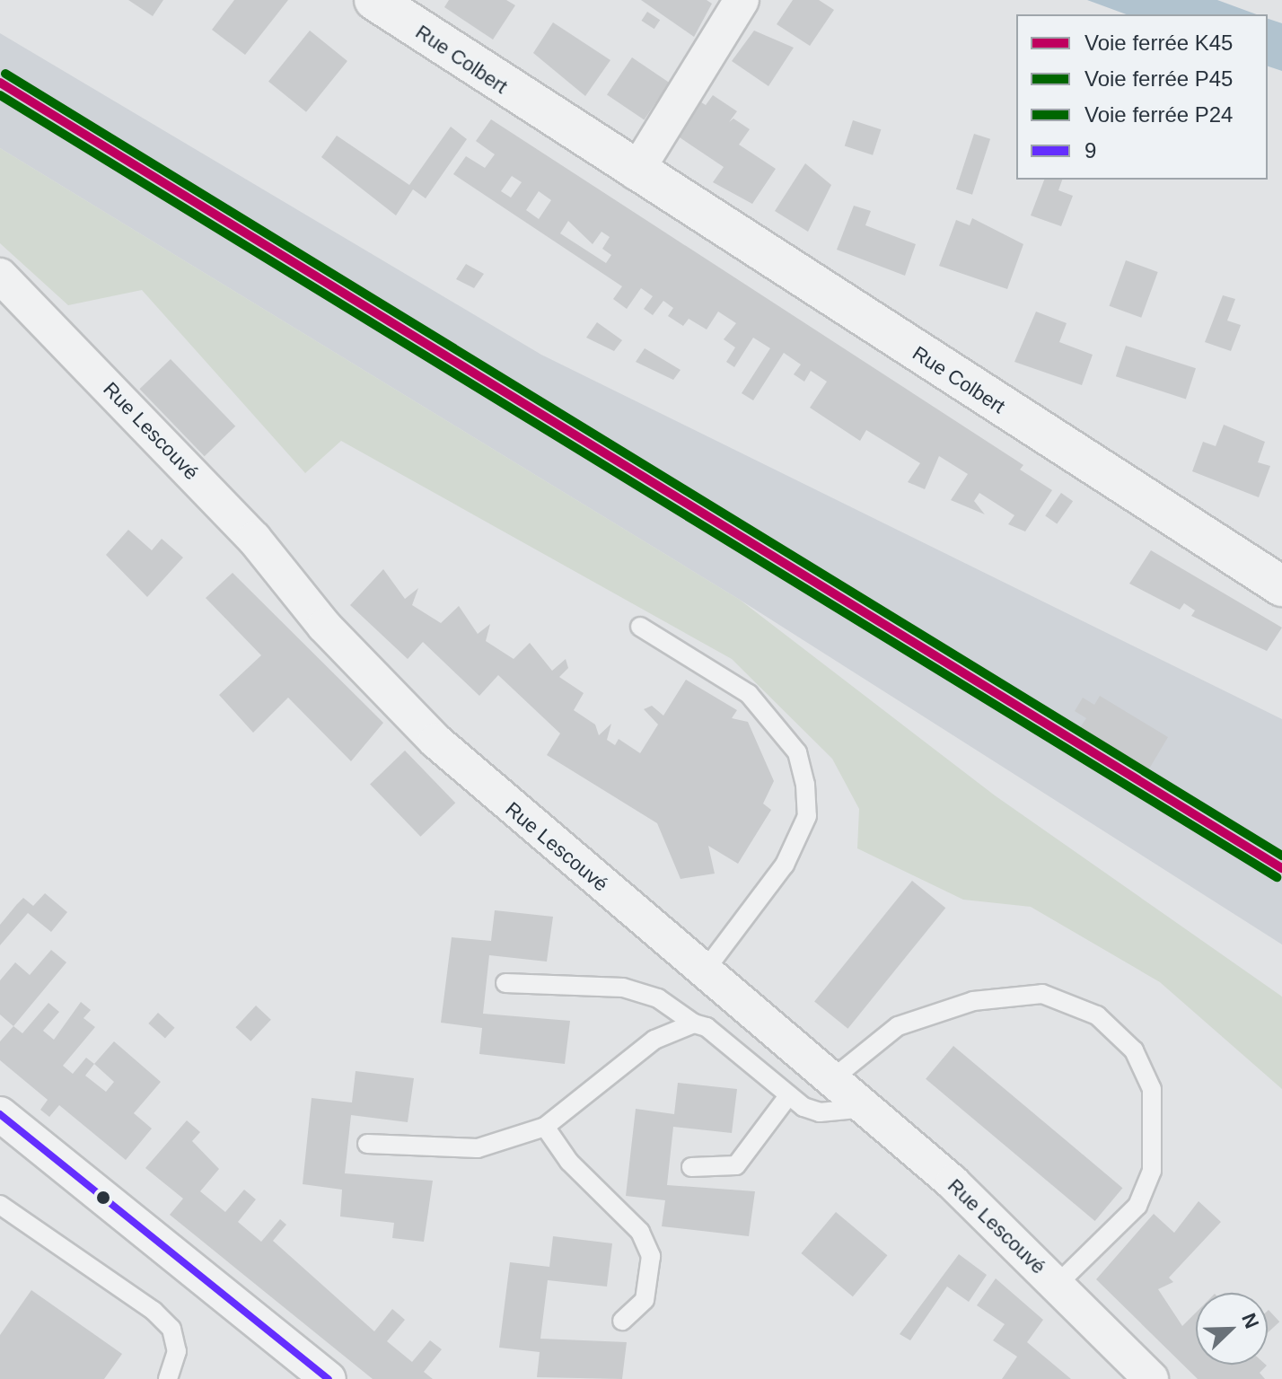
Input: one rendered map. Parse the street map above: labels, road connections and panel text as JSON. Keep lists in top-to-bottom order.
{
  "streets": {
    "street": ["Rue Colbert", "Rue Lescouvé"]
  },
  "lines": [
    "rail line P24",
    "rail line K45",
    "rail line P45",
    "transit line 9"
  ],
  "legend": [
    "Voie ferrée K45",
    "Voie ferrée P45",
    "Voie ferrée P24",
    "9"
  ],
  "north": "top right"
}
